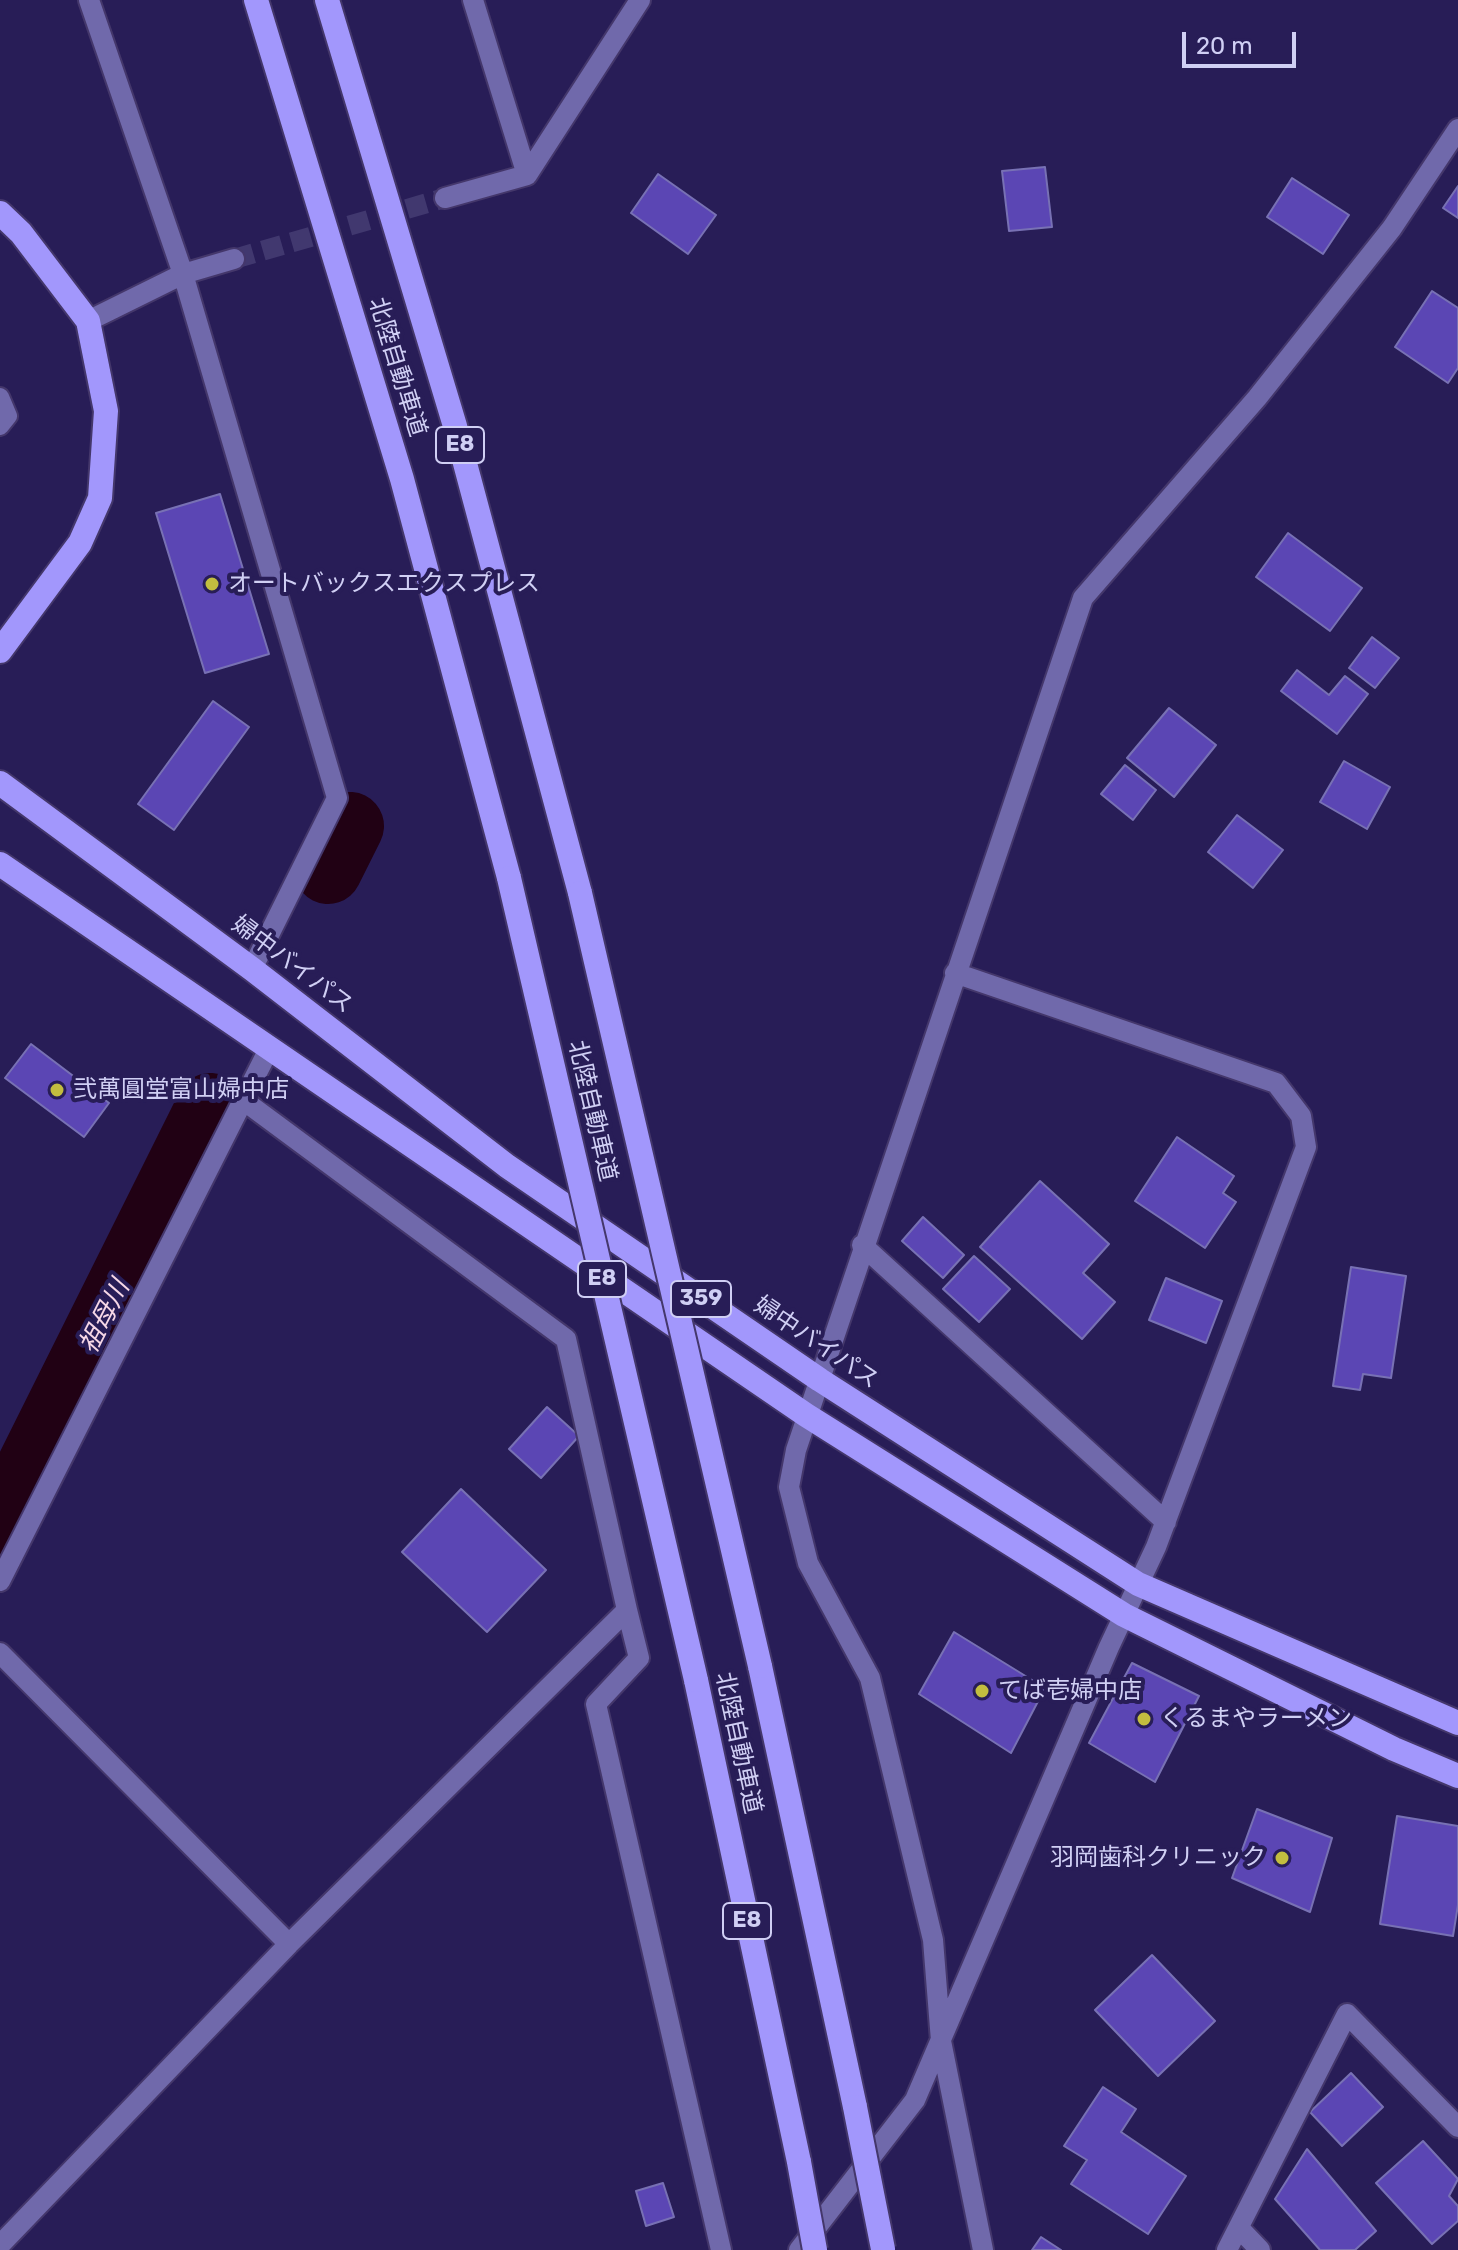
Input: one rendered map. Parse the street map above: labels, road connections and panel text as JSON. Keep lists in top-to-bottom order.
{
  "streets": {
    "highway": [
      "北陸自動車道",
      "E8",
      "婦中バイパス",
      "359"
    ]
  },
  "water": ["祖母川"],
  "places": [
    "オートバックスエクスプレス",
    "弐萬圓堂富山婦中店",
    "てば壱婦中店",
    "くるまやラーメン",
    "羽岡歯科クリニック"
  ],
  "scale_bar": "20 m"
}
